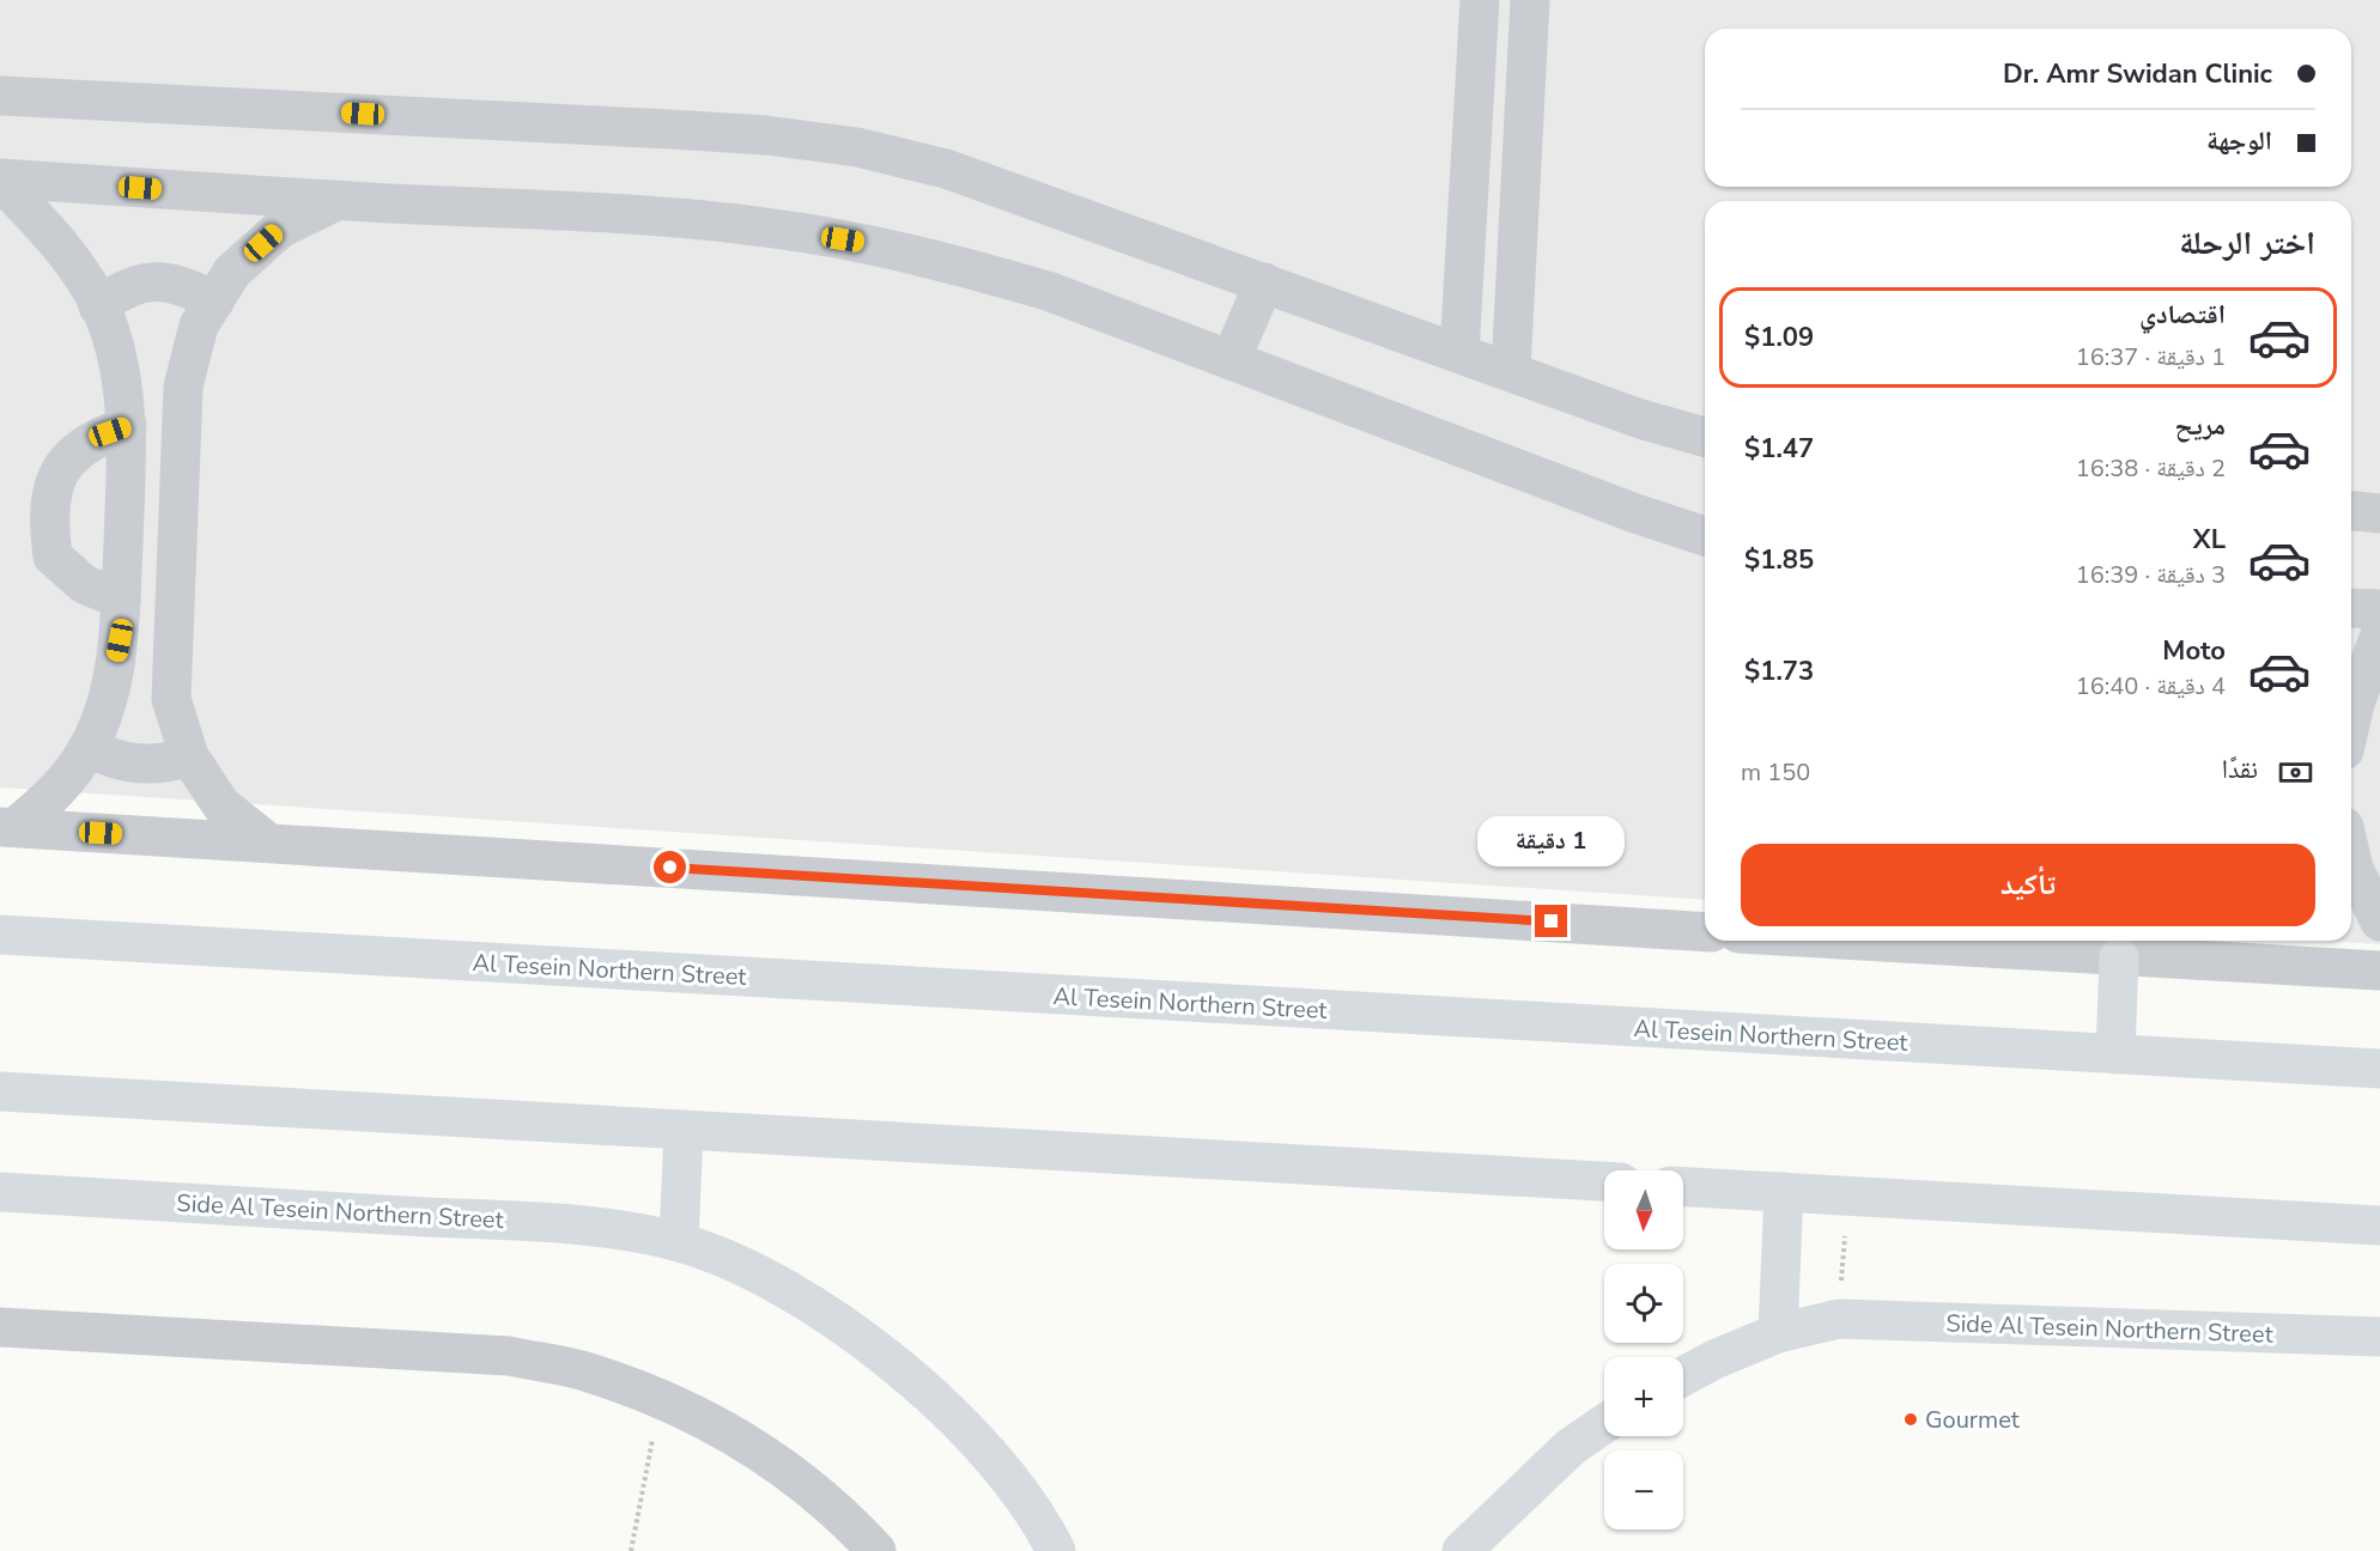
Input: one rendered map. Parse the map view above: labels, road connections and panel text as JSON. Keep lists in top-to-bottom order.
{
  "streets": {
    "main road": ["Al Tesein Northern Street", "Side Al Tesein Northern Street"]
  },
  "places": ["Gourmet"],
  "north": "bottom",
  "page": {
    "banner": ["Dr. Amr Swidan Clinic", "الوجهة"],
    "heading": "اختر الرحلة",
    "list": [
      {
        "name": "اقتصادي",
        "note": "1 دقيقة · 16:37",
        "value": "$1.09"
      },
      {
        "name": "مريح",
        "note": "2 دقيقة · 16:38",
        "value": "$1.47"
      },
      {
        "name": "XL",
        "note": "3 دقيقة · 16:39",
        "value": "$1.85"
      },
      {
        "name": "Moto",
        "note": "4 دقيقة · 16:40",
        "value": "$1.73"
      }
    ],
    "pay": ["نقدًا", "150 m"],
    "bubble": "1 دقيقة",
    "buttons": "تأكيد",
    "map_buttons": ["+", "−"]
  }
}
